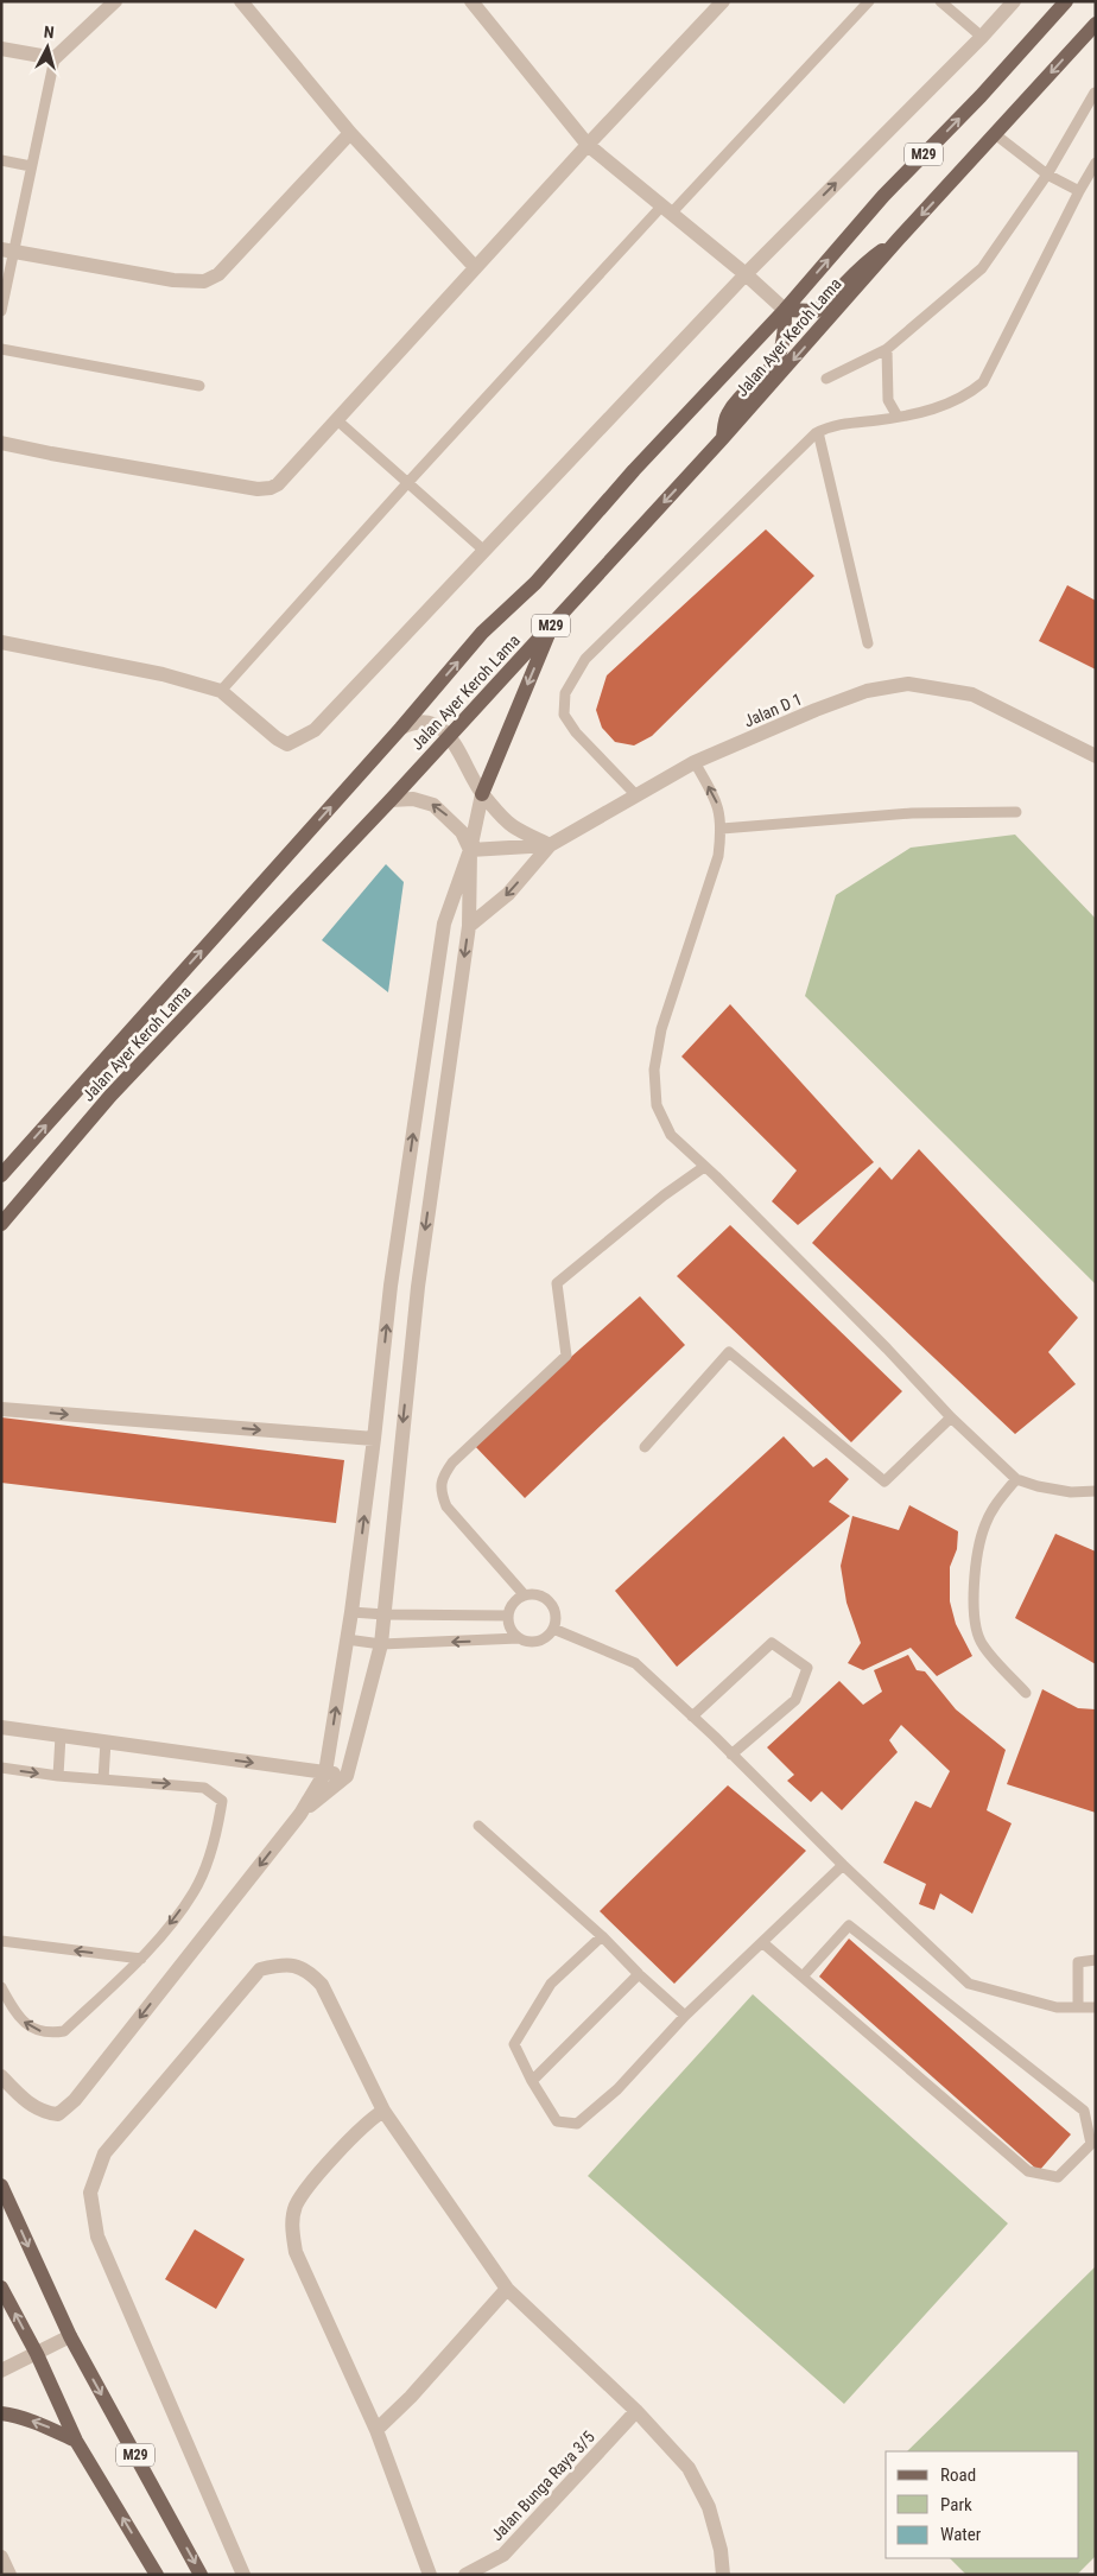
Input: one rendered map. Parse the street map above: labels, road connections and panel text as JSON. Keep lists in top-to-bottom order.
{
  "streets": {
    "main road": ["M29", "Jalan Ayer Keroh Lama"],
    "street": ["Jalan D 1", "Jalan Bunga Raya 3/5"]
  },
  "legend": ["Road", "Park", "Water"],
  "north": "top"
}
